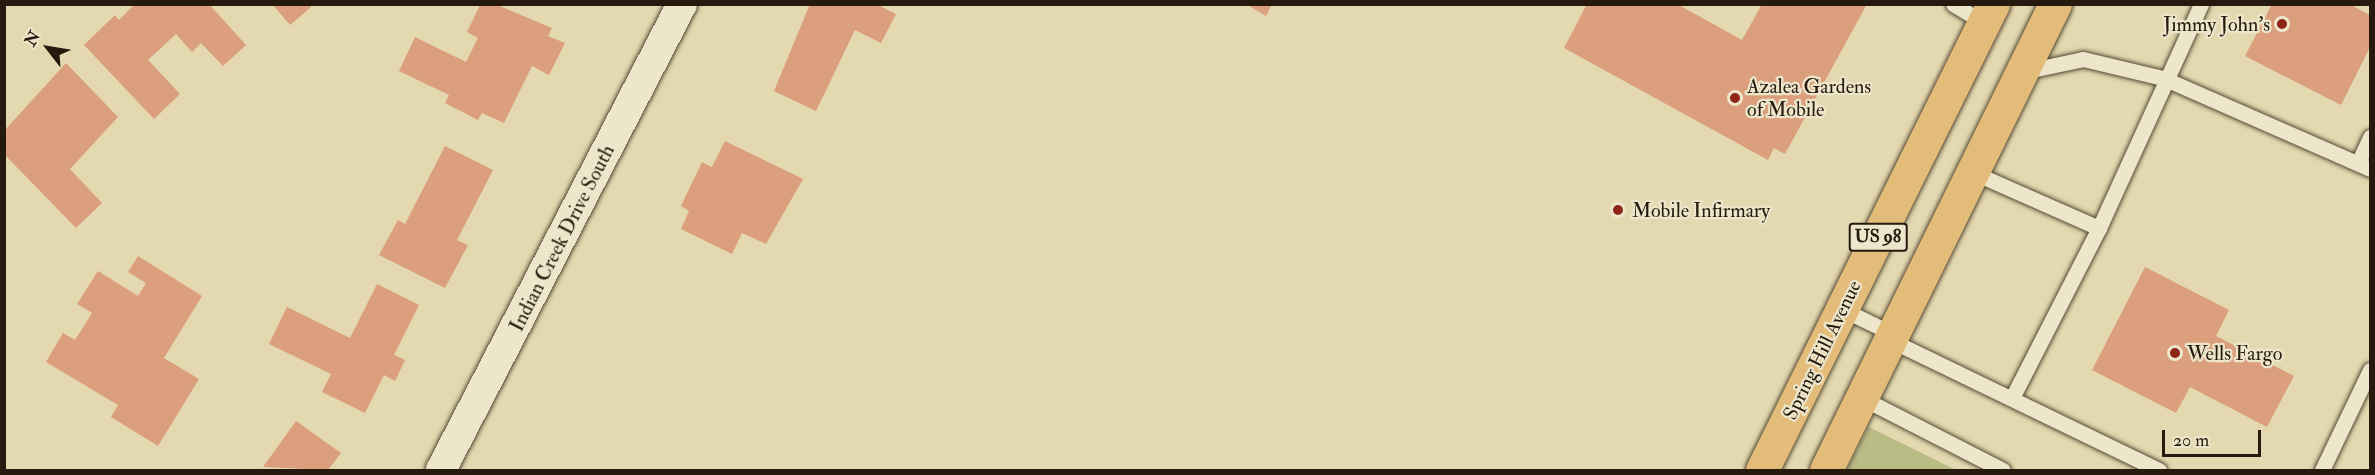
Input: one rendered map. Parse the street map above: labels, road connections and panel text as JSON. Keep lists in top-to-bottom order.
{
  "streets": {
    "main road": ["US 98", "Spring Hill Avenue"],
    "street": ["Indian Creek Drive South"]
  },
  "places": [
    "Jimmy John's",
    "Azalea Gardens of Mobile",
    "Mobile Infirmary",
    "Wells Fargo"
  ],
  "scale_bar": "20 m",
  "north": "top left"
}
